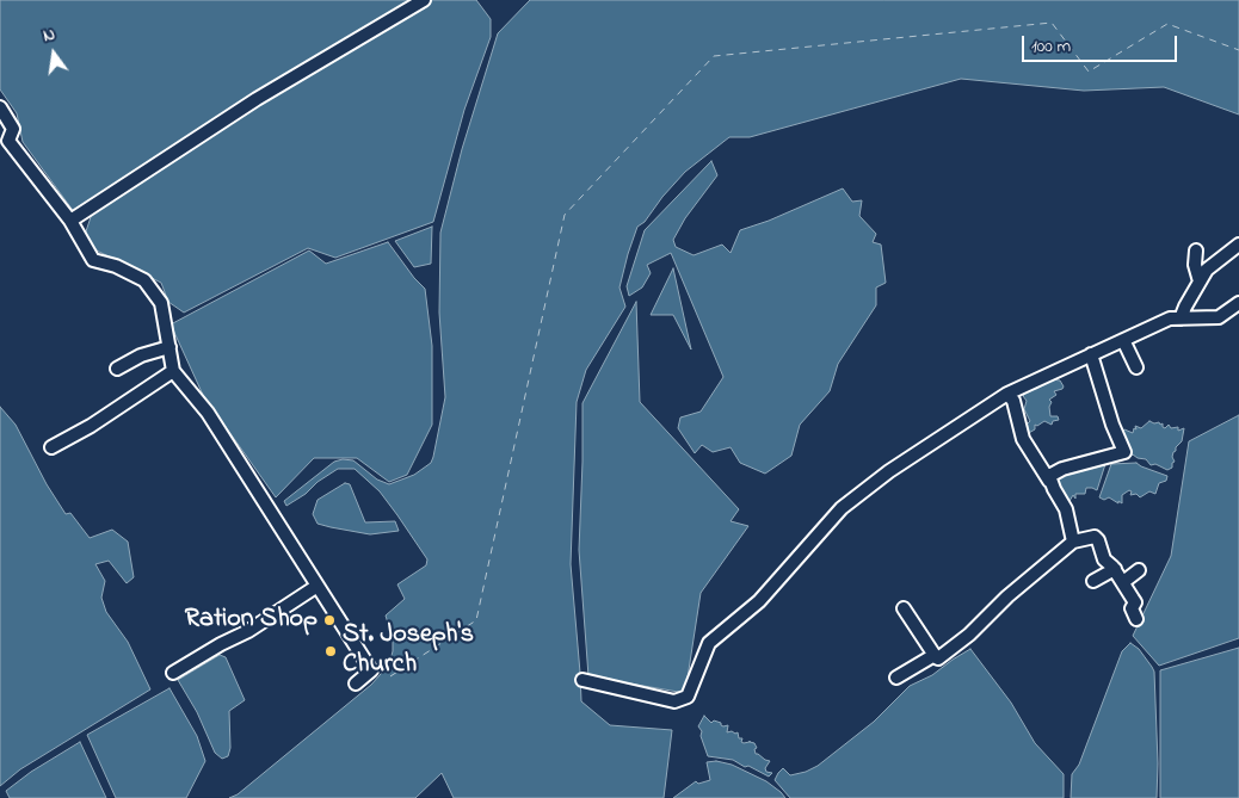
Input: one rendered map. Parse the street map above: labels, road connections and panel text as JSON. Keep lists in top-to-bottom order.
{
  "places": ["Ration Shop", "St. Joseph's Church"],
  "scale_bar": "100 m",
  "north": "top"
}
